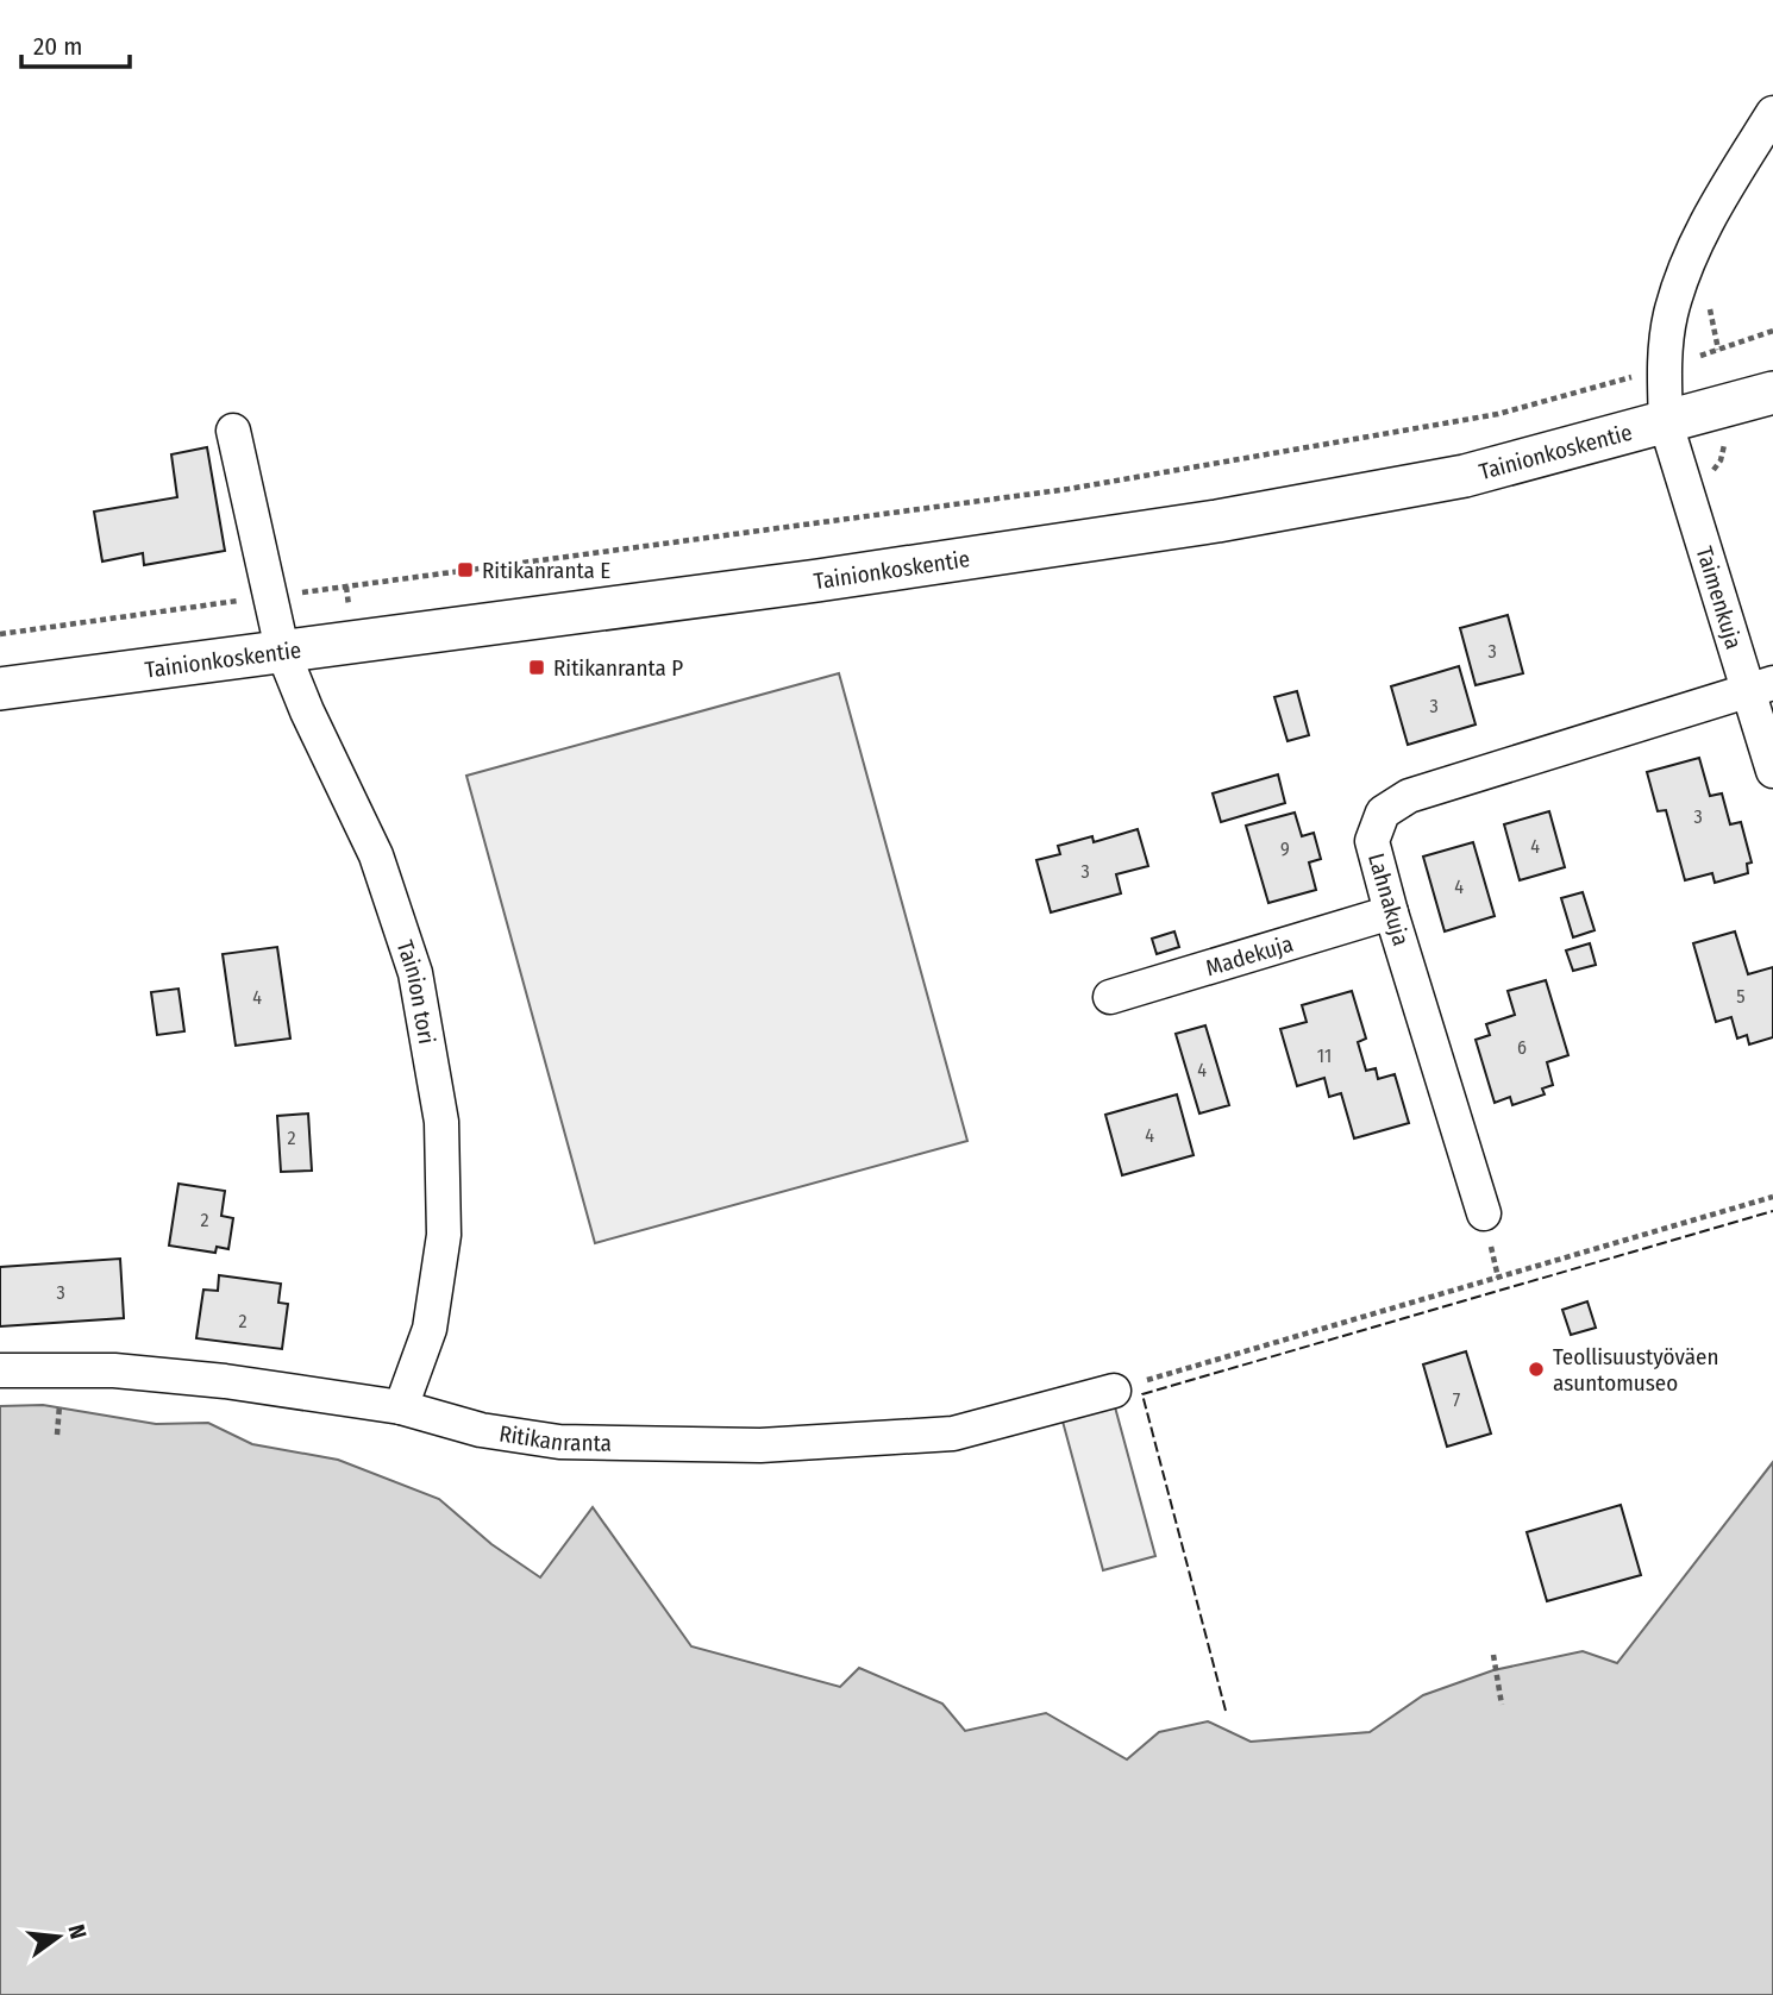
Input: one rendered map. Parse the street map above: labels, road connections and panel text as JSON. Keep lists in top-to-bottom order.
{
  "streets": {
    "street": [
      "Tainionkoskentie",
      "Taimenkuja",
      "Lahnakuja",
      "Madekuja",
      "Tainion tori",
      "Ritikanranta"
    ]
  },
  "crossings": [
    ["Tainionkoskentie", "Taimenkuja"],
    ["Tainionkoskentie", "Tainion tori"],
    ["Taimenkuja", "Lahnakuja"],
    ["Lahnakuja", "Madekuja"],
    ["Tainion tori", "Ritikanranta"]
  ],
  "places": {
    "transit": ["Ritikanranta E", "Ritikanranta P"],
    "other": ["Teollisuustyöväen asuntomuseo"]
  },
  "house_numbers": [
    "3",
    "3",
    "3",
    "4",
    "9",
    "3",
    "4",
    "5",
    "4",
    "6",
    "11",
    "4",
    "4",
    "2",
    "2",
    "3",
    "2",
    "7"
  ],
  "scale_bar": "20 m",
  "north": "right"
}
